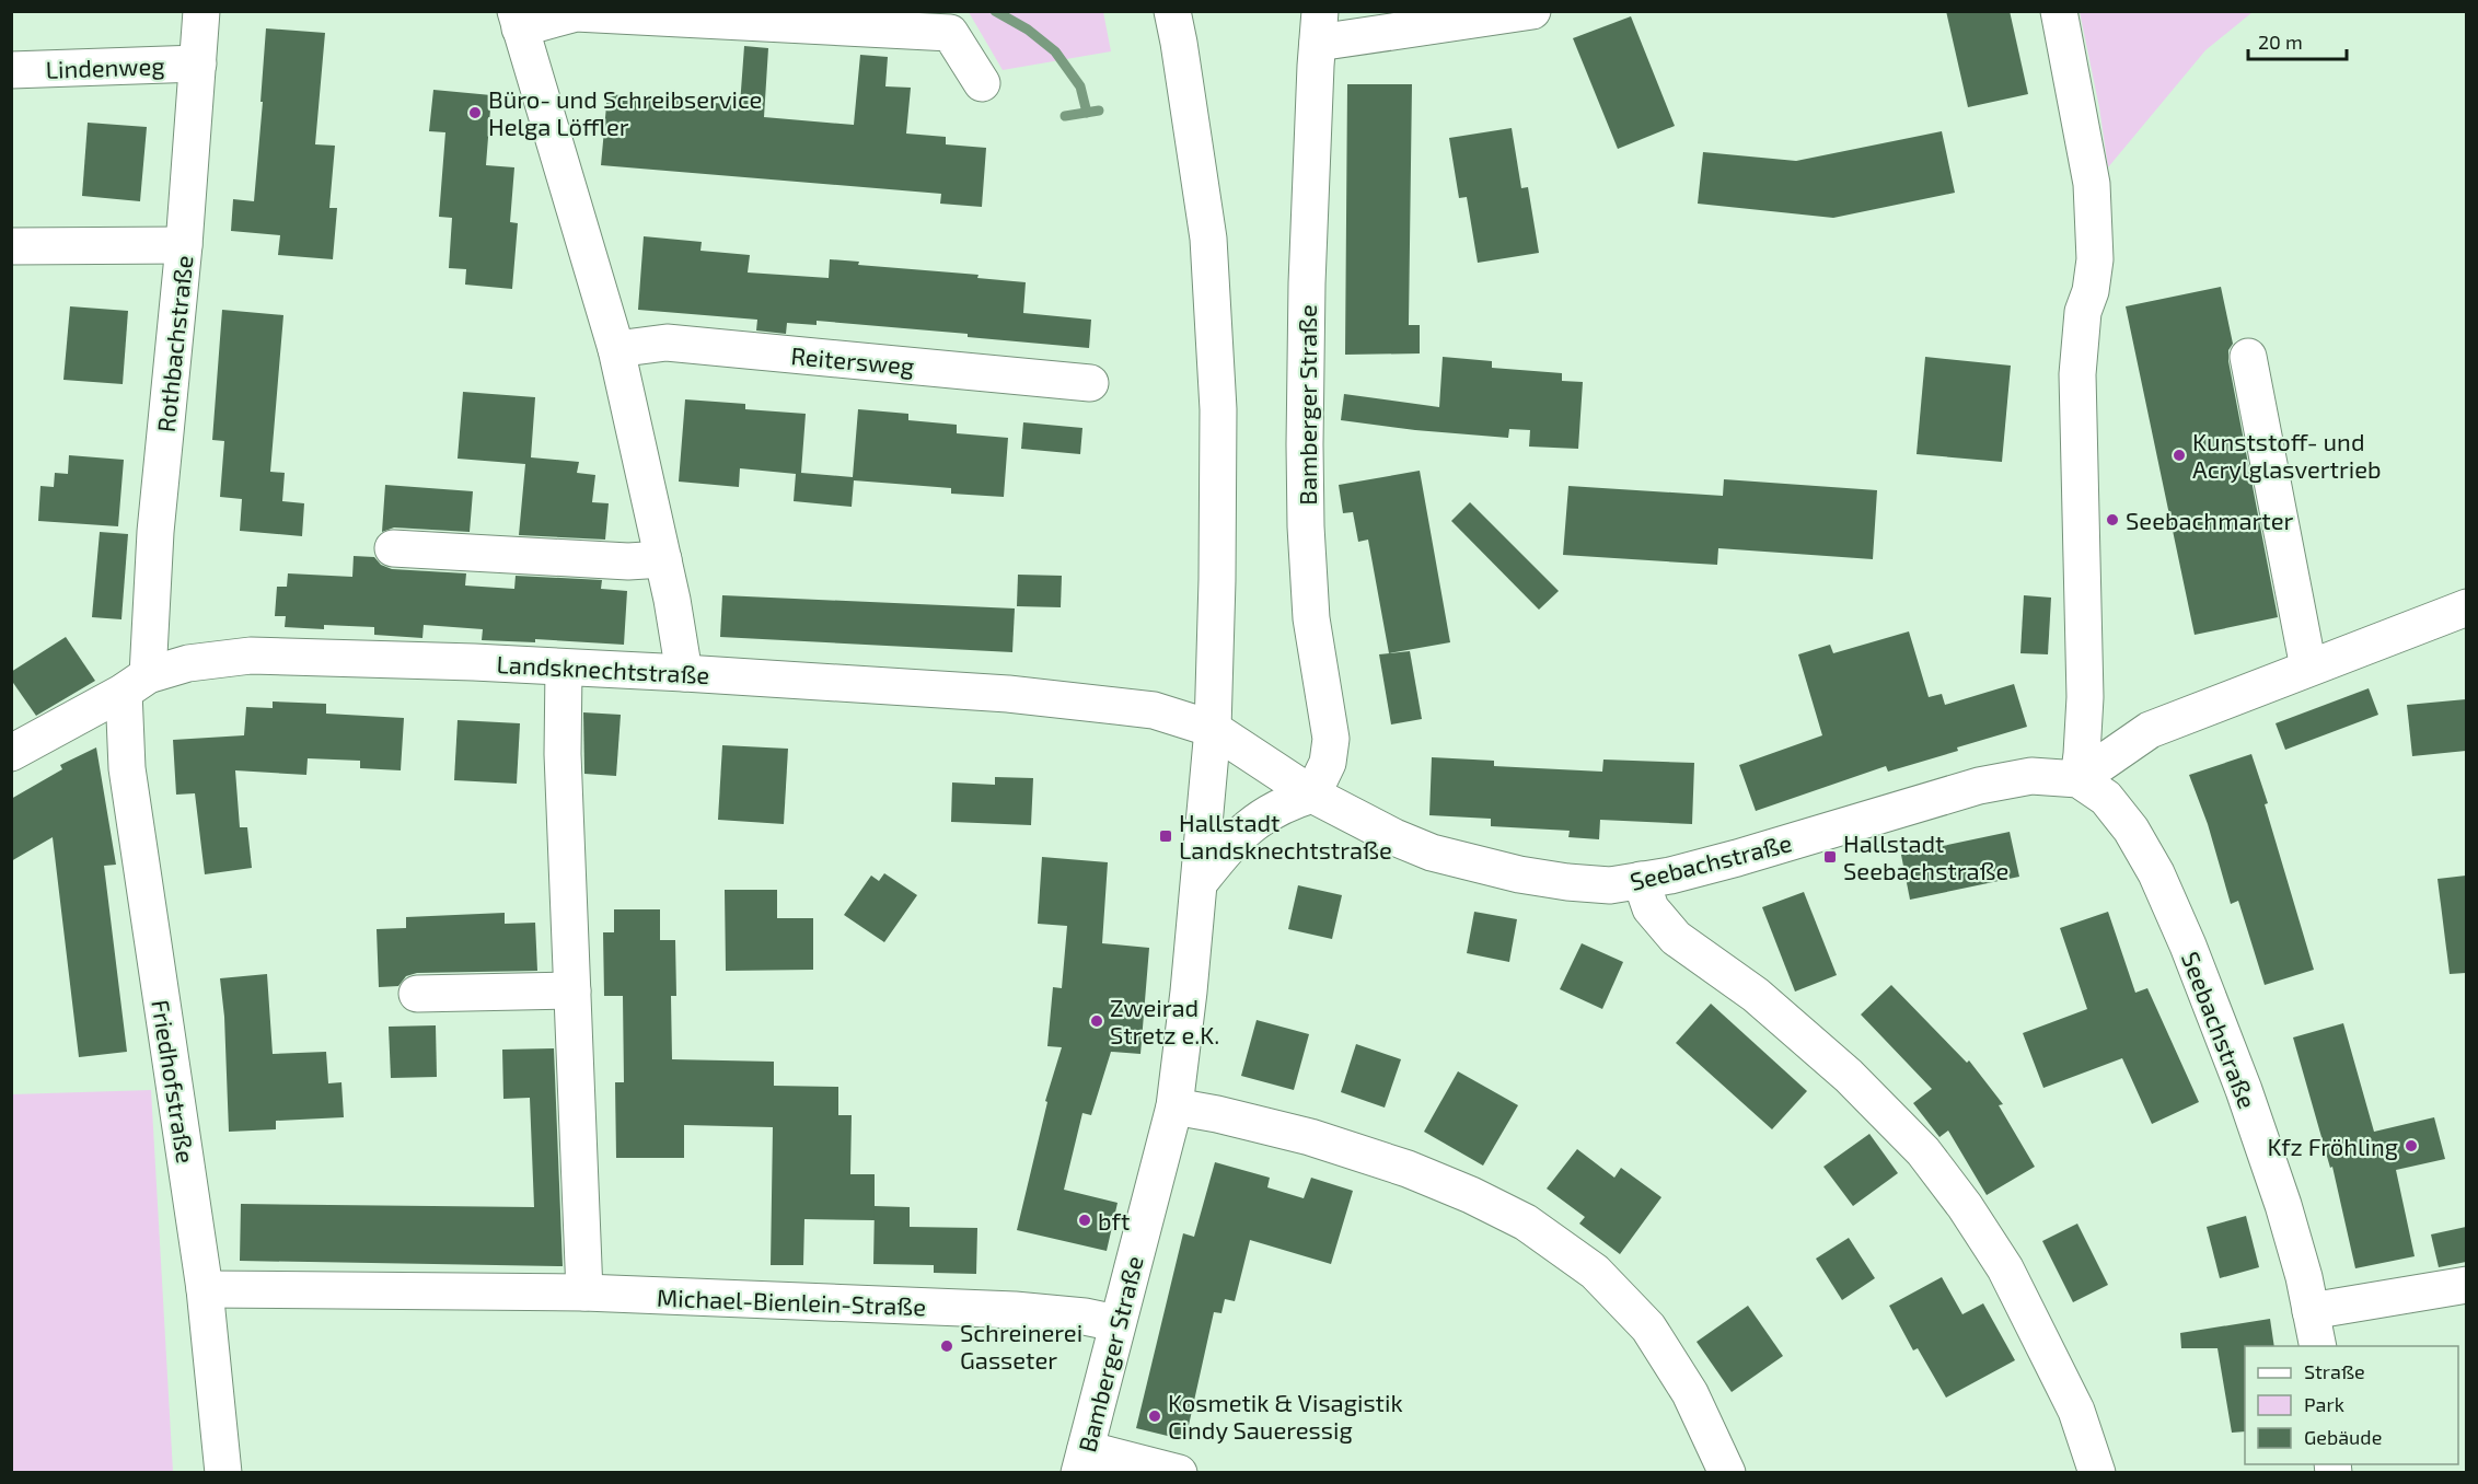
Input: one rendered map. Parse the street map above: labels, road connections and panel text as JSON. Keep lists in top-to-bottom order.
{
  "streets": {
    "street": [
      "Lindenweg",
      "Rothbachstraße",
      "Reitersweg",
      "Bamberger Straße",
      "Landsknechtstraße",
      "Seebachstraße",
      "Friedhofstraße",
      "Michael-Bienlein-Straße"
    ]
  },
  "crossings": [
    ["Lindenweg", "Rothbachstraße"],
    ["Rothbachstraße", "Landsknechtstraße"],
    ["Rothbachstraße", "Friedhofstraße"],
    ["Bamberger Straße", "Landsknechtstraße"],
    ["Bamberger Straße", "Seebachstraße"],
    ["Bamberger Straße", "Michael-Bienlein-Straße"],
    ["Landsknechtstraße", "Seebachstraße"],
    ["Landsknechtstraße", "Friedhofstraße"],
    ["Friedhofstraße", "Michael-Bienlein-Straße"]
  ],
  "places": {
    "other": [
      "Büro- und Schreibservice Helga Löffler",
      "Kunststoff- und Acrylglasvertrieb",
      "Seebachmarter",
      "Zweirad Stretz e.K.",
      "Kfz Fröhling",
      "bft",
      "Schreinerei Gasseter",
      "Kosmetik & Visagistik Cindy Saueressig"
    ],
    "transit": ["Hallstadt Landsknechtstraße", "Hallstadt Seebachstraße"]
  },
  "legend": ["Straße", "Park", "Gebäude"],
  "scale_bar": "20 m"
}
